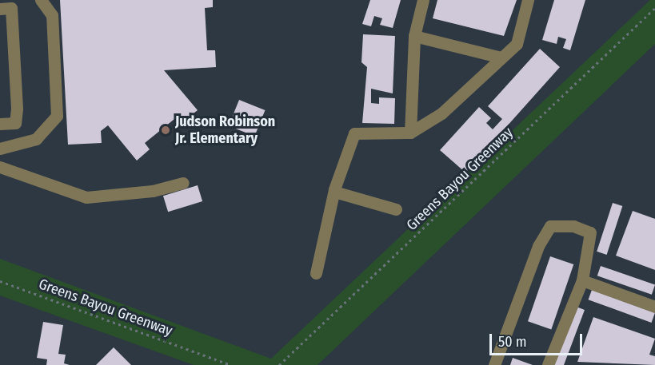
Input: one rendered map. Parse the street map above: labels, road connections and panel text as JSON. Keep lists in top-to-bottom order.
{
  "streets": {
    "path": ["Greens Bayou Greenway"]
  },
  "places": ["Judson Robinson Jr. Elementary"],
  "scale_bar": "50 m"
}
